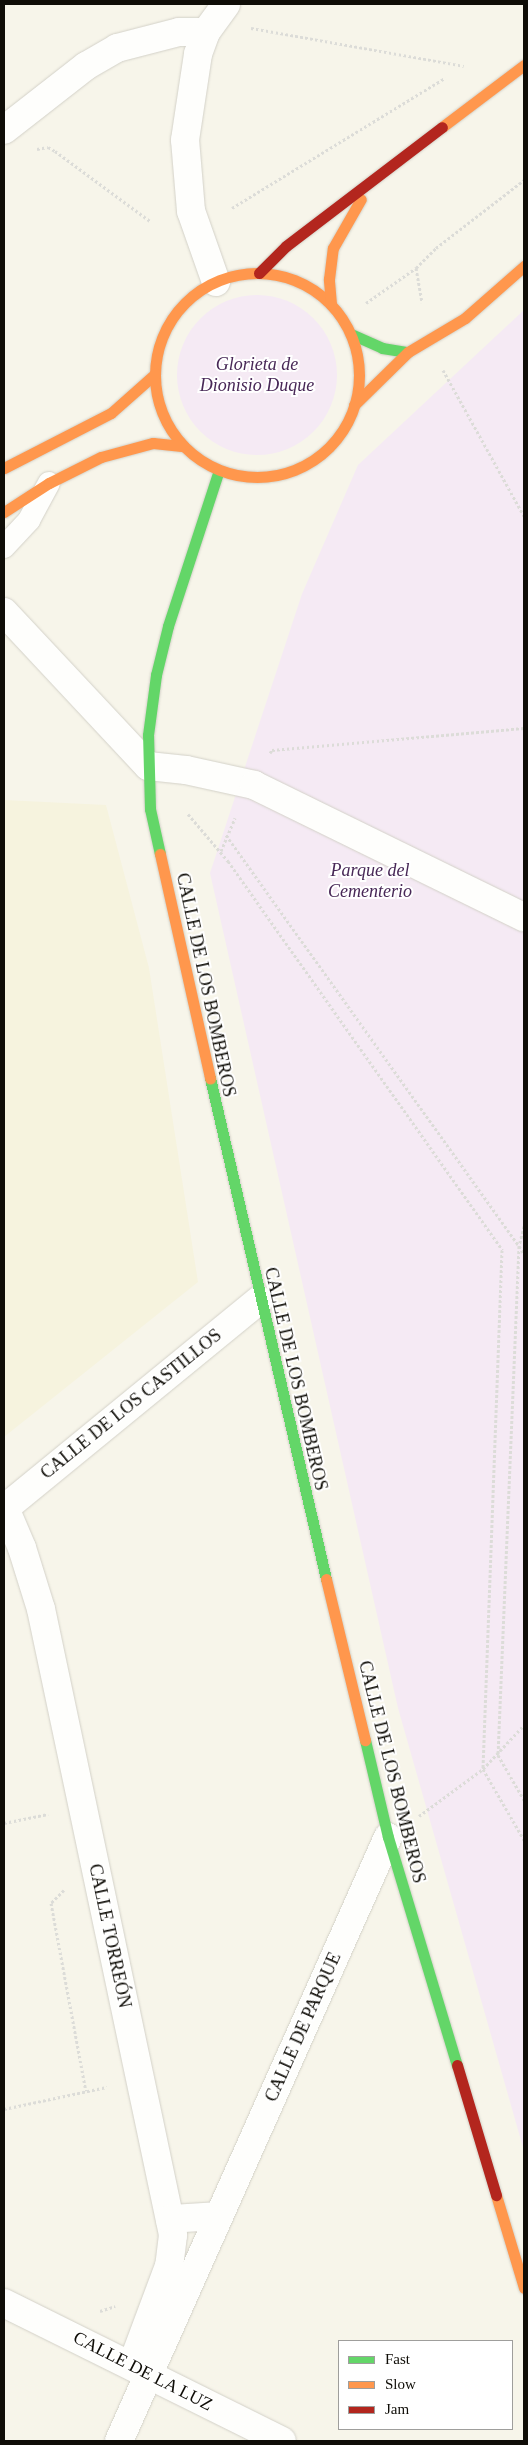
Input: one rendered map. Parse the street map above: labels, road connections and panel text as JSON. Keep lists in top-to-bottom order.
{
  "streets": {
    "street": [
      "CALLE DE LOS BOMBEROS",
      "CALLE DE LOS CASTILLOS",
      "CALLE TORREÓN",
      "CALLE DE PARQUE",
      "CALLE DE LA LUZ"
    ]
  },
  "crossings": [
    ["CALLE DE LOS BOMBEROS", "CALLE DE LOS CASTILLOS"],
    ["CALLE DE LOS BOMBEROS", "CALLE DE PARQUE"],
    ["CALLE DE LOS CASTILLOS", "CALLE TORREÓN"],
    ["CALLE TORREÓN", "CALLE DE PARQUE"],
    ["CALLE TORREÓN", "CALLE DE LA LUZ"],
    ["CALLE DE PARQUE", "CALLE DE LA LUZ"]
  ],
  "parks": ["Glorieta de Dionisio Duque", "Parque del Cementerio"],
  "legend": ["Fast", "Slow", "Jam"]
}
